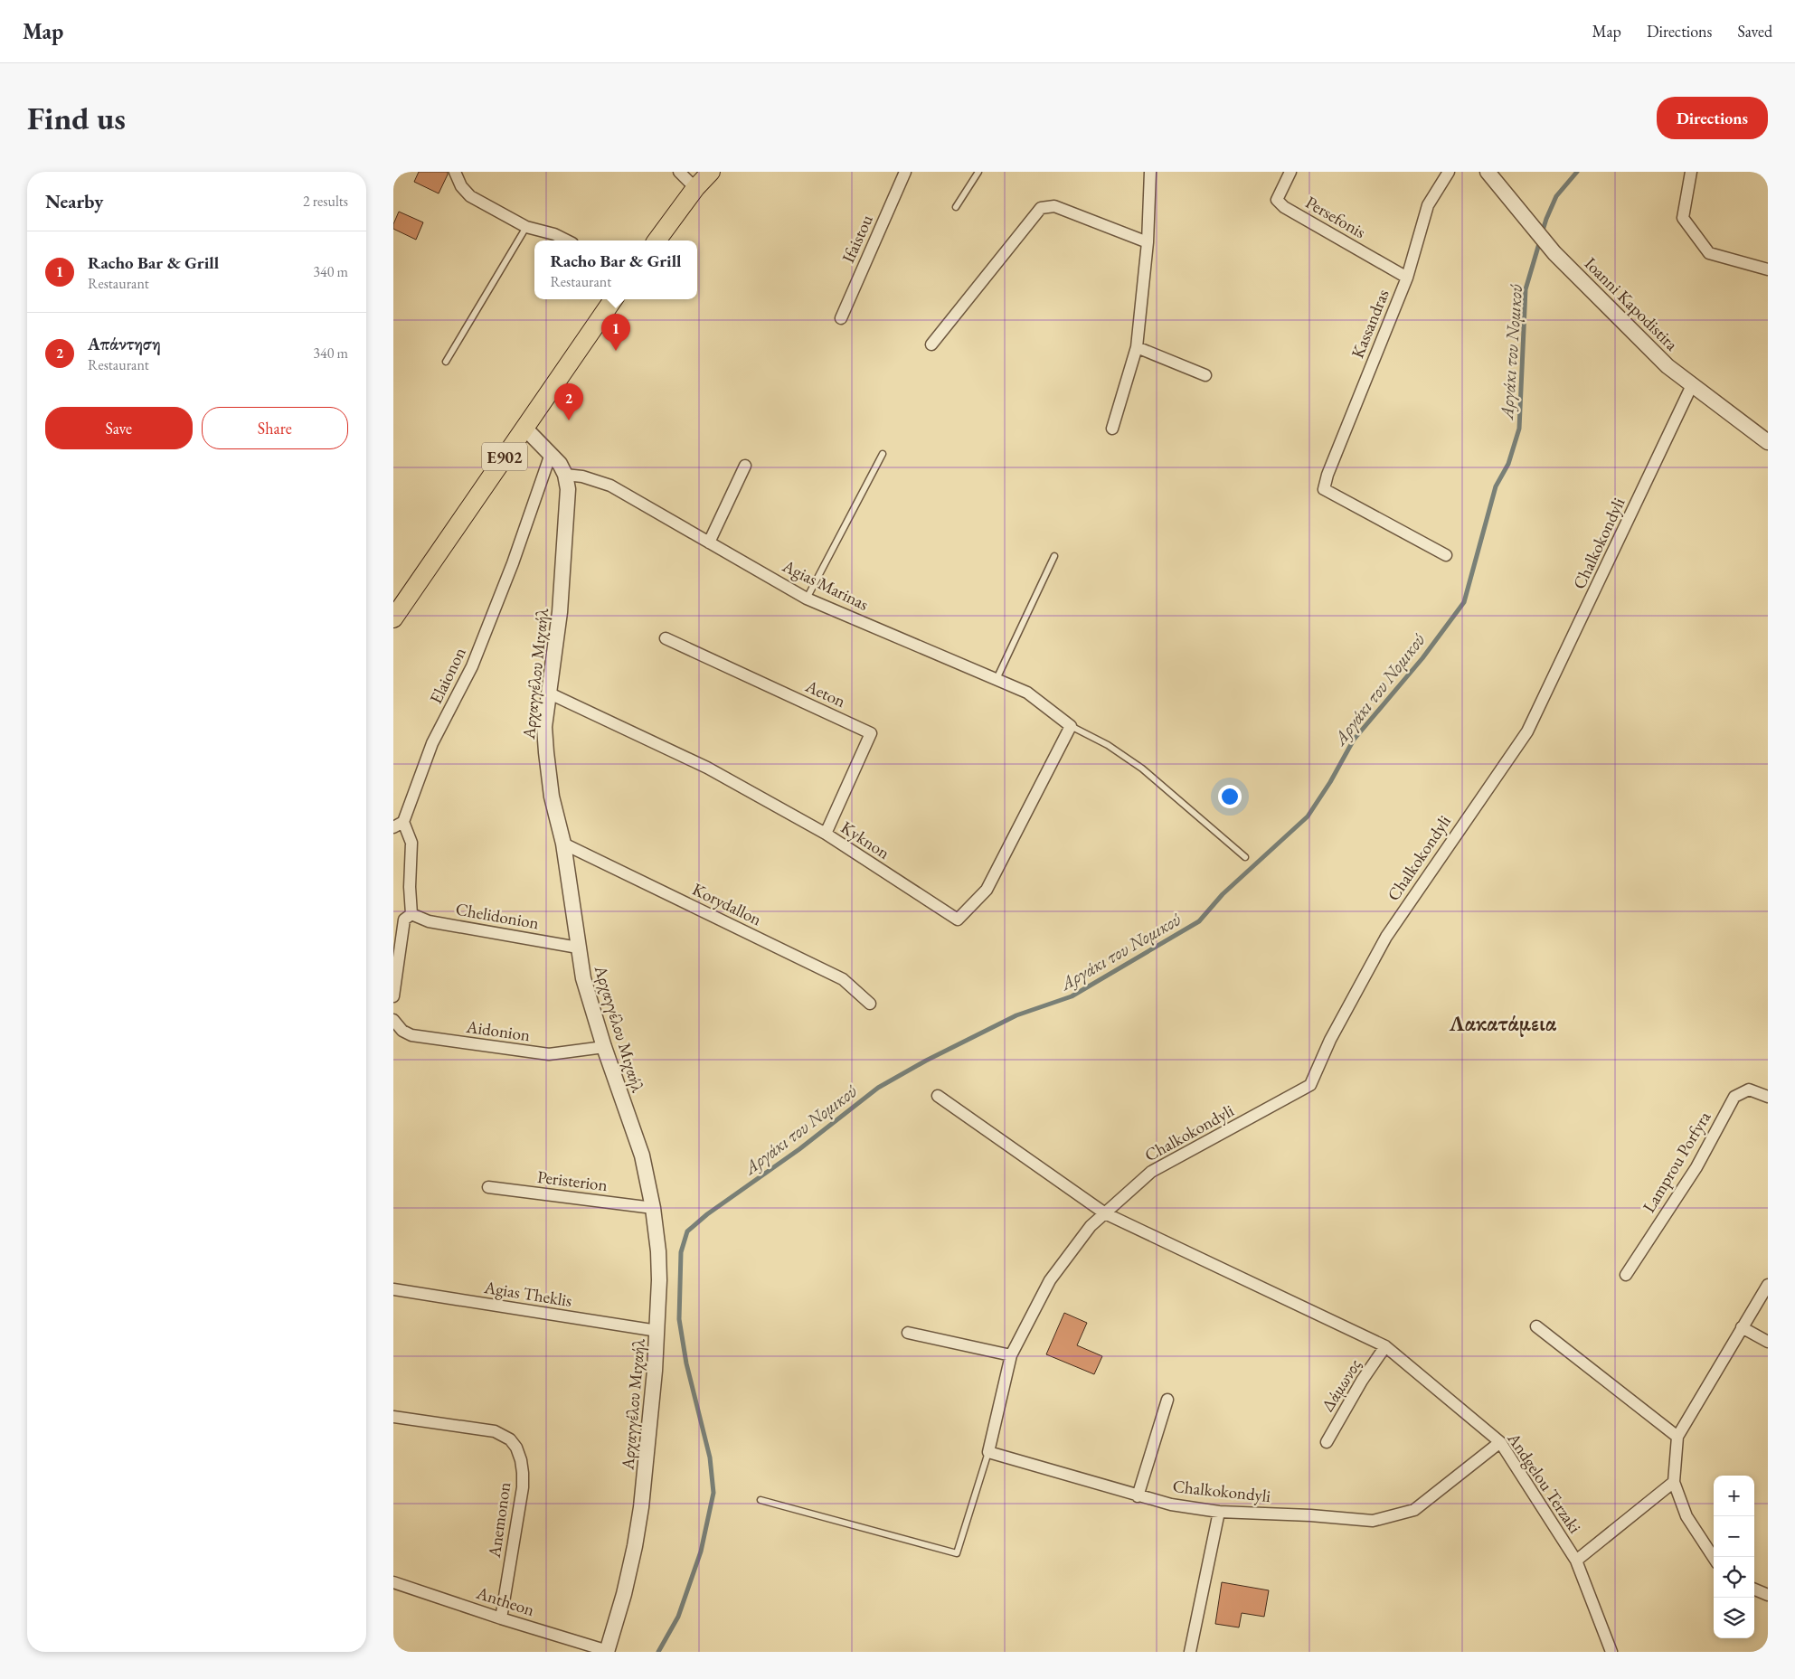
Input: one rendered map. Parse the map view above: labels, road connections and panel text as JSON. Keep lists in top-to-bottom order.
{
  "streets": {
    "main road": ["E902"],
    "street": [
      "Persefonis",
      "Ifaistou",
      "Ioanni Kapodistira",
      "Kassandras",
      "Chalkokondyli",
      "Agias Marinas",
      "Αρχαγγέλου Μιχαήλ",
      "Elaionon",
      "Aeton",
      "Kyknon",
      "Korydallon",
      "Chelidonion",
      "Aidonion",
      "Lamprou Porfyra",
      "Peristerion",
      "Agias Theklis",
      "Δάμωνος",
      "Andgelou Terzaki",
      "Anemonon",
      "Antheon"
    ]
  },
  "crossings": [
    ["Persefonis", "Kassandras"],
    ["Ioanni Kapodistira", "Chalkokondyli"],
    ["E902", "Αρχαγγέλου Μιχαήλ"],
    ["Chalkokondyli", "Andgelou Terzaki"],
    ["Agias Marinas", "Αρχαγγέλου Μιχαήλ"],
    ["Agias Marinas", "Kyknon"],
    ["Αρχαγγέλου Μιχαήλ", "Elaionon"],
    ["Αρχαγγέλου Μιχαήλ", "Kyknon"],
    ["Αρχαγγέλου Μιχαήλ", "Korydallon"],
    ["Αρχαγγέλου Μιχαήλ", "Chelidonion"],
    ["Αρχαγγέλου Μιχαήλ", "Aidonion"],
    ["Αρχαγγέλου Μιχαήλ", "Peristerion"],
    ["Αρχαγγέλου Μιχαήλ", "Agias Theklis"],
    ["Αρχαγγέλου Μιχαήλ", "Antheon"],
    ["Elaionon", "Chelidonion"],
    ["Aeton", "Kyknon"],
    ["Δάμωνος", "Andgelou Terzaki"],
    ["Anemonon", "Antheon"]
  ],
  "districts": ["Λακατάμεια"],
  "water": ["Αργάκι του Νομικού"],
  "page": {
    "header": "Map",
    "nav": ["Map", "Directions", "Saved"],
    "buttons": [
      "Directions",
      ["Save", "Share"]
    ],
    "title": "Find us",
    "heading": ["Nearby", "2 results"],
    "list": [
      {
        "mark": "1",
        "name": "Racho Bar & Grill",
        "note": "Restaurant",
        "value": "340 m"
      },
      {
        "mark": "2",
        "name": "Απάντηση",
        "note": "Restaurant",
        "value": "340 m"
      }
    ],
    "popup": ["Racho Bar & Grill", "Restaurant"],
    "pins": ["1", "2"],
    "map_buttons": ["+", "−"]
  }
}
